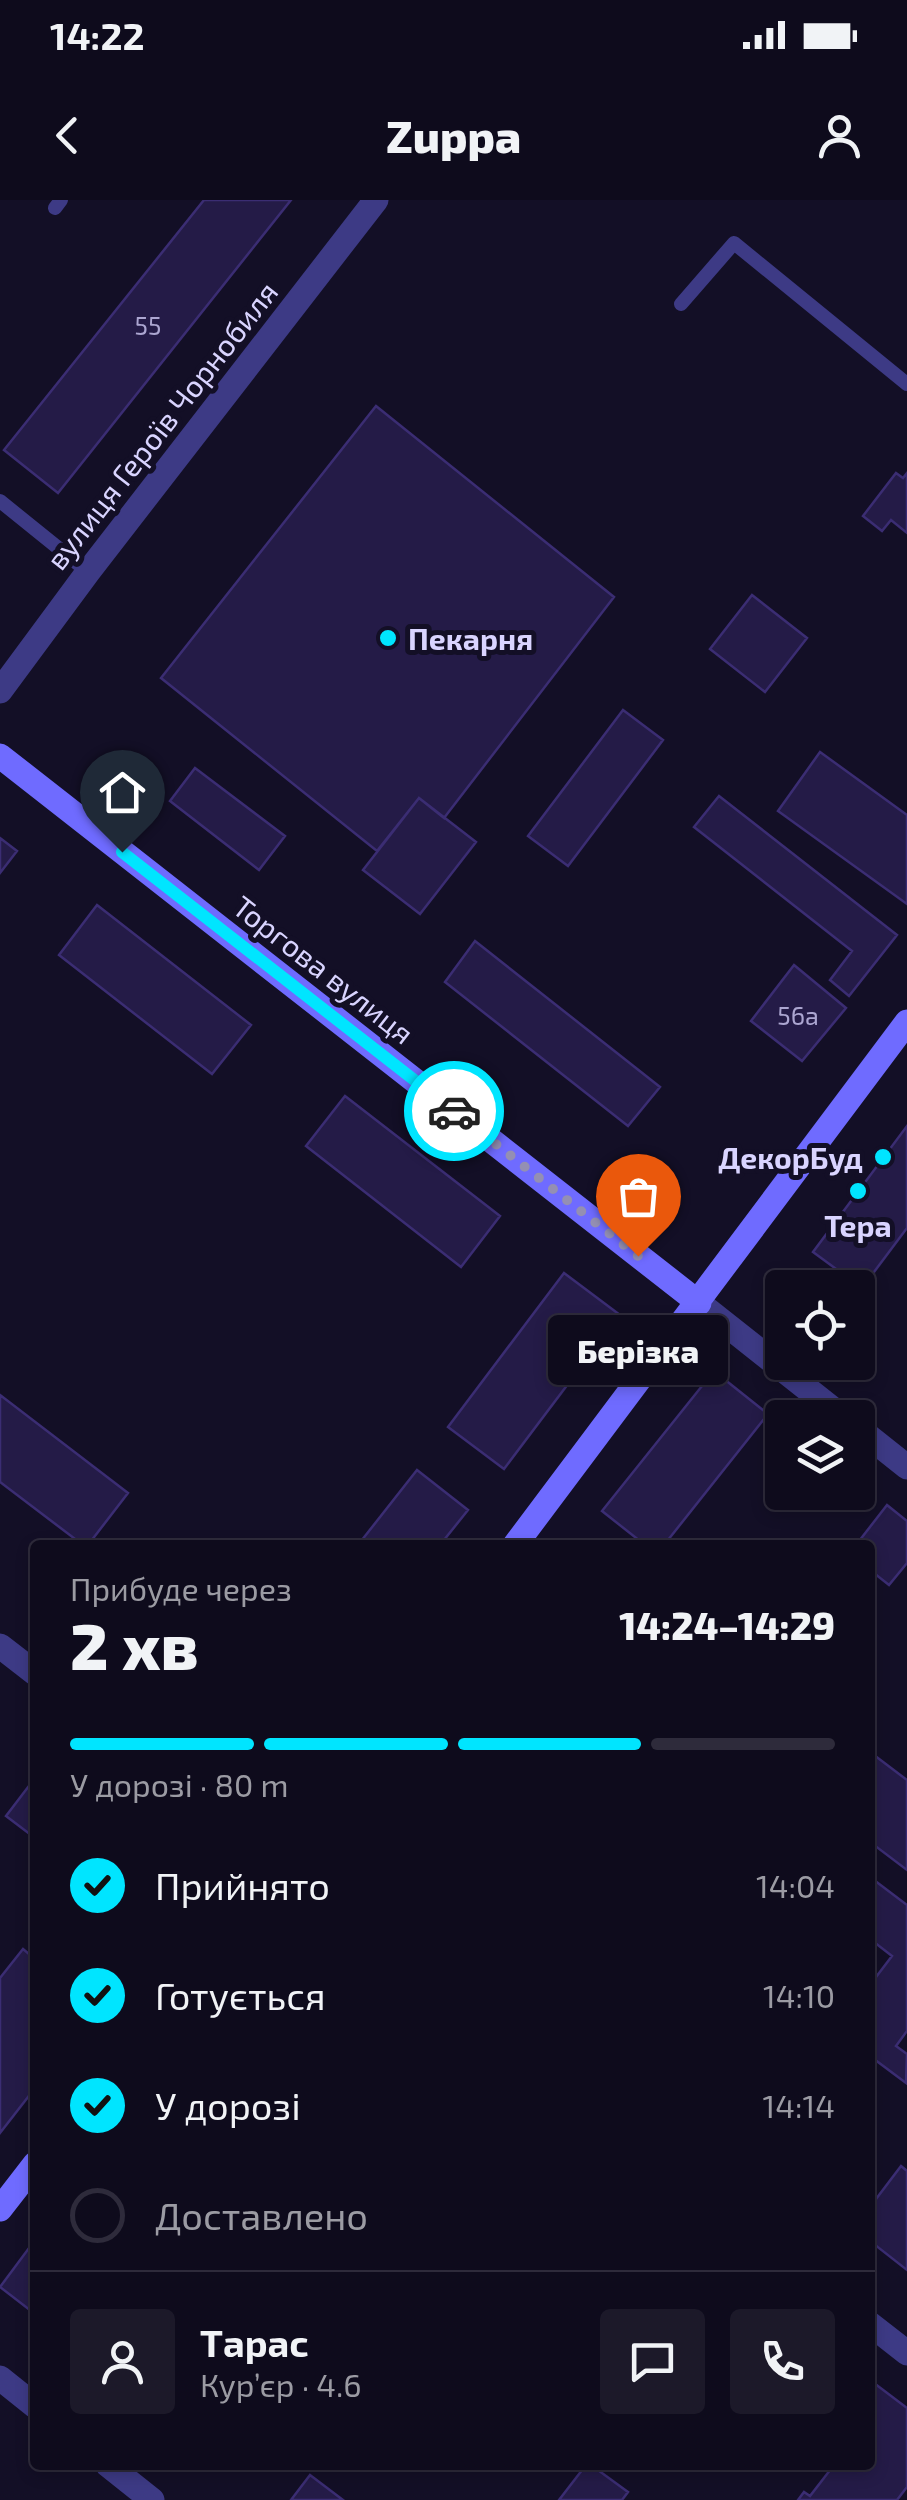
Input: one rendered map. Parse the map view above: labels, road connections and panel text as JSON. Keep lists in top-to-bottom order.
{
  "streets": {
    "street": ["вулиця Героїв Чорнобиля", "Торгова вулиця"]
  },
  "places": [
    "Пекарня",
    "ДекорБуд",
    "Тера",
    "Берізка"
  ],
  "house_numbers": ["55", "56а"],
  "page": {
    "status": "14:22",
    "header": "Zuppa",
    "bubble": "Берізка",
    "heading": ["2 хв", "Прибуде через", "14:24–14:29"],
    "panel": ["Тарас", "Кур’єр · 4.6"],
    "bar": "У дорозі · 80 m",
    "list": [
      ["Прийнято", "14:04"],
      ["Готується", "14:10"],
      ["У дорозі", "14:14"],
      "Доставлено"
    ]
  }
}
